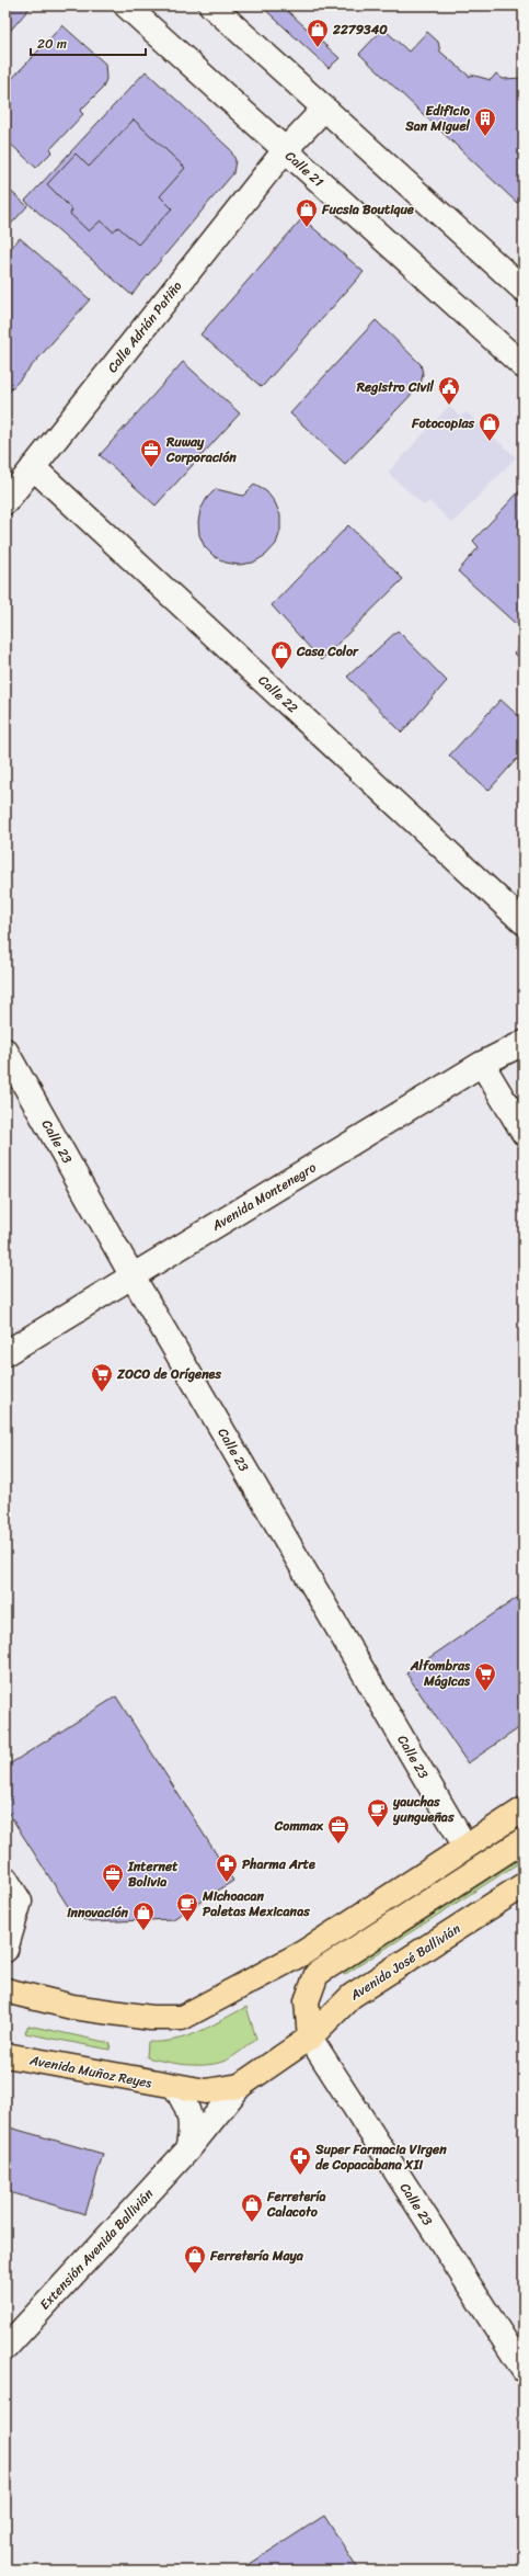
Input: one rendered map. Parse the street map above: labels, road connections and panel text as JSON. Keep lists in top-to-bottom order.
{
  "streets": {
    "main road": ["Avenida José Ballivián", "Avenida Muñoz Reyes"],
    "street": [
      "Calle 21",
      "Calle Adrián Patiño",
      "Calle 22",
      "Calle 23",
      "Avenida Montenegro",
      "Extensión Avenida Ballivián"
    ]
  },
  "crossings": [
    ["Calle 21", "Calle Adrián Patiño"],
    ["Calle Adrián Patiño", "Calle 22"],
    ["Calle 23", "Avenida Montenegro"],
    ["Calle 23", "Avenida José Ballivián"],
    ["Avenida José Ballivián", "Avenida Muñoz Reyes"],
    ["Avenida José Ballivián", "Extensión Avenida Ballivián"]
  ],
  "places": {
    "shop": [
      "2279340",
      "Fucsia Boutique",
      "Fotocopias",
      "Casa Color",
      "innovación",
      "Ferretería Calacoto",
      "Ferretería Maya"
    ],
    "building": ["Edificio San Miguel"],
    "public building": ["Registro Civil"],
    "office": ["Ruway Corporación", "Commax", "Internet Bolivia"],
    "supermarket": ["ZOCO de Orígenes", "Alfombras Mágicas"],
    "cafe": ["yauchas yungueñas", "Michoacan Paletas Mexicanas"],
    "pharmacy": ["Pharma Arte", "Super Farmacia Virgen de Copacabana XII"]
  },
  "scale_bar": "20 m"
}
